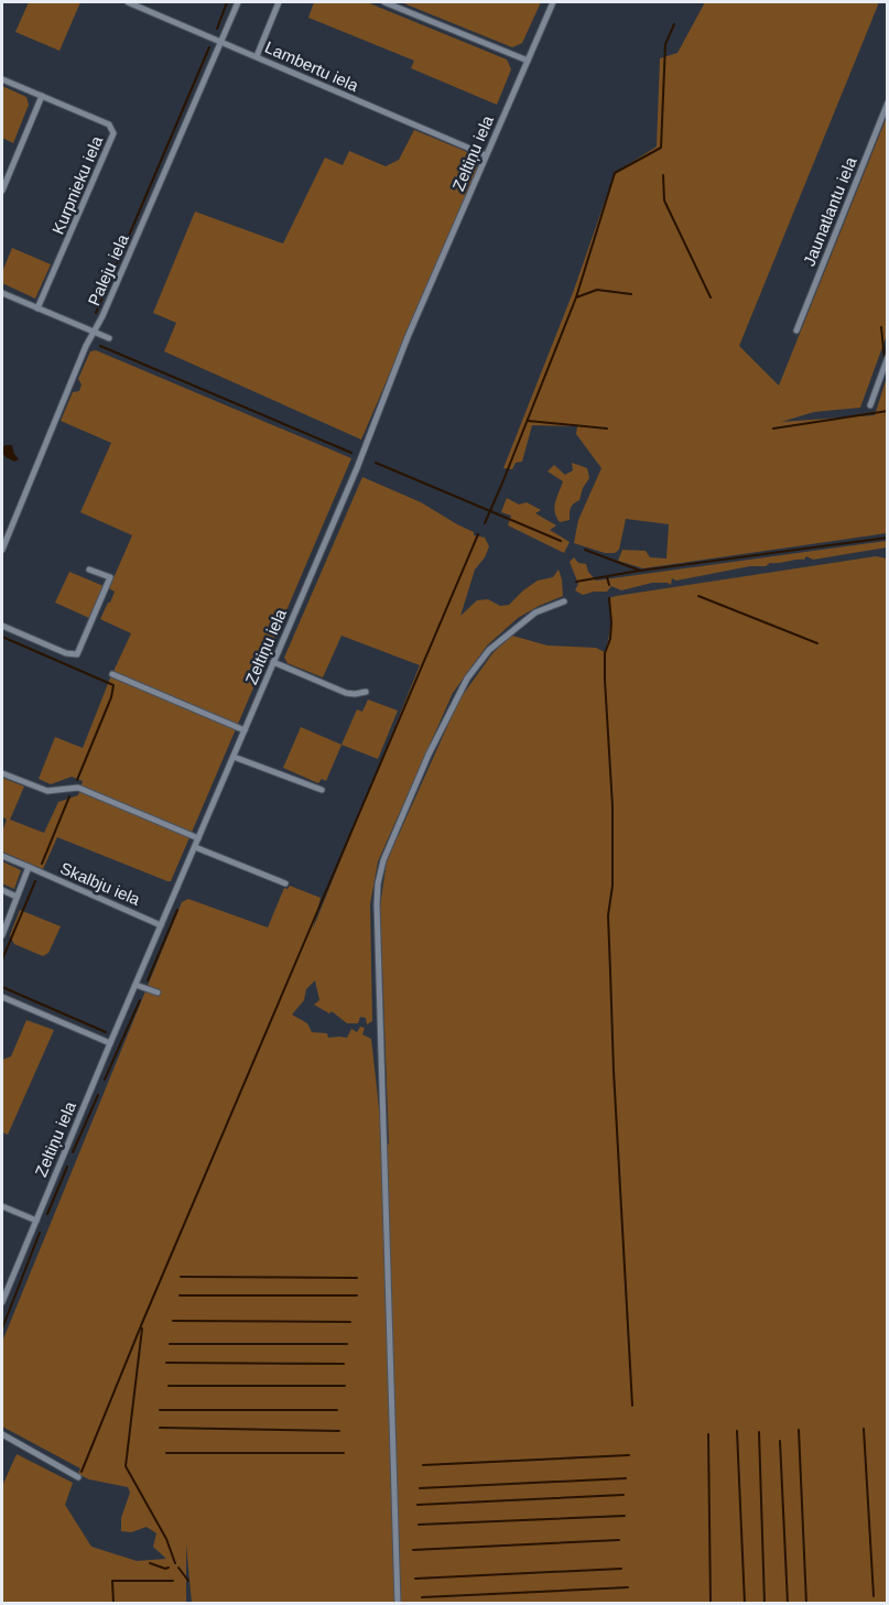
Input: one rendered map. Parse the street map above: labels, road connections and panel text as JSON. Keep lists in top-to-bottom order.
{
  "streets": {
    "street": [
      "Lambertu iela",
      "Zeltiņu iela",
      "Kurpnieku iela",
      "Jaunatlantu iela",
      "Paleju iela",
      "Skalbju iela"
    ]
  },
  "crossings": [
    ["Lambertu iela", "Zeltiņu iela"],
    ["Lambertu iela", "Paleju iela"],
    ["Zeltiņu iela", "Skalbju iela"]
  ]
}
